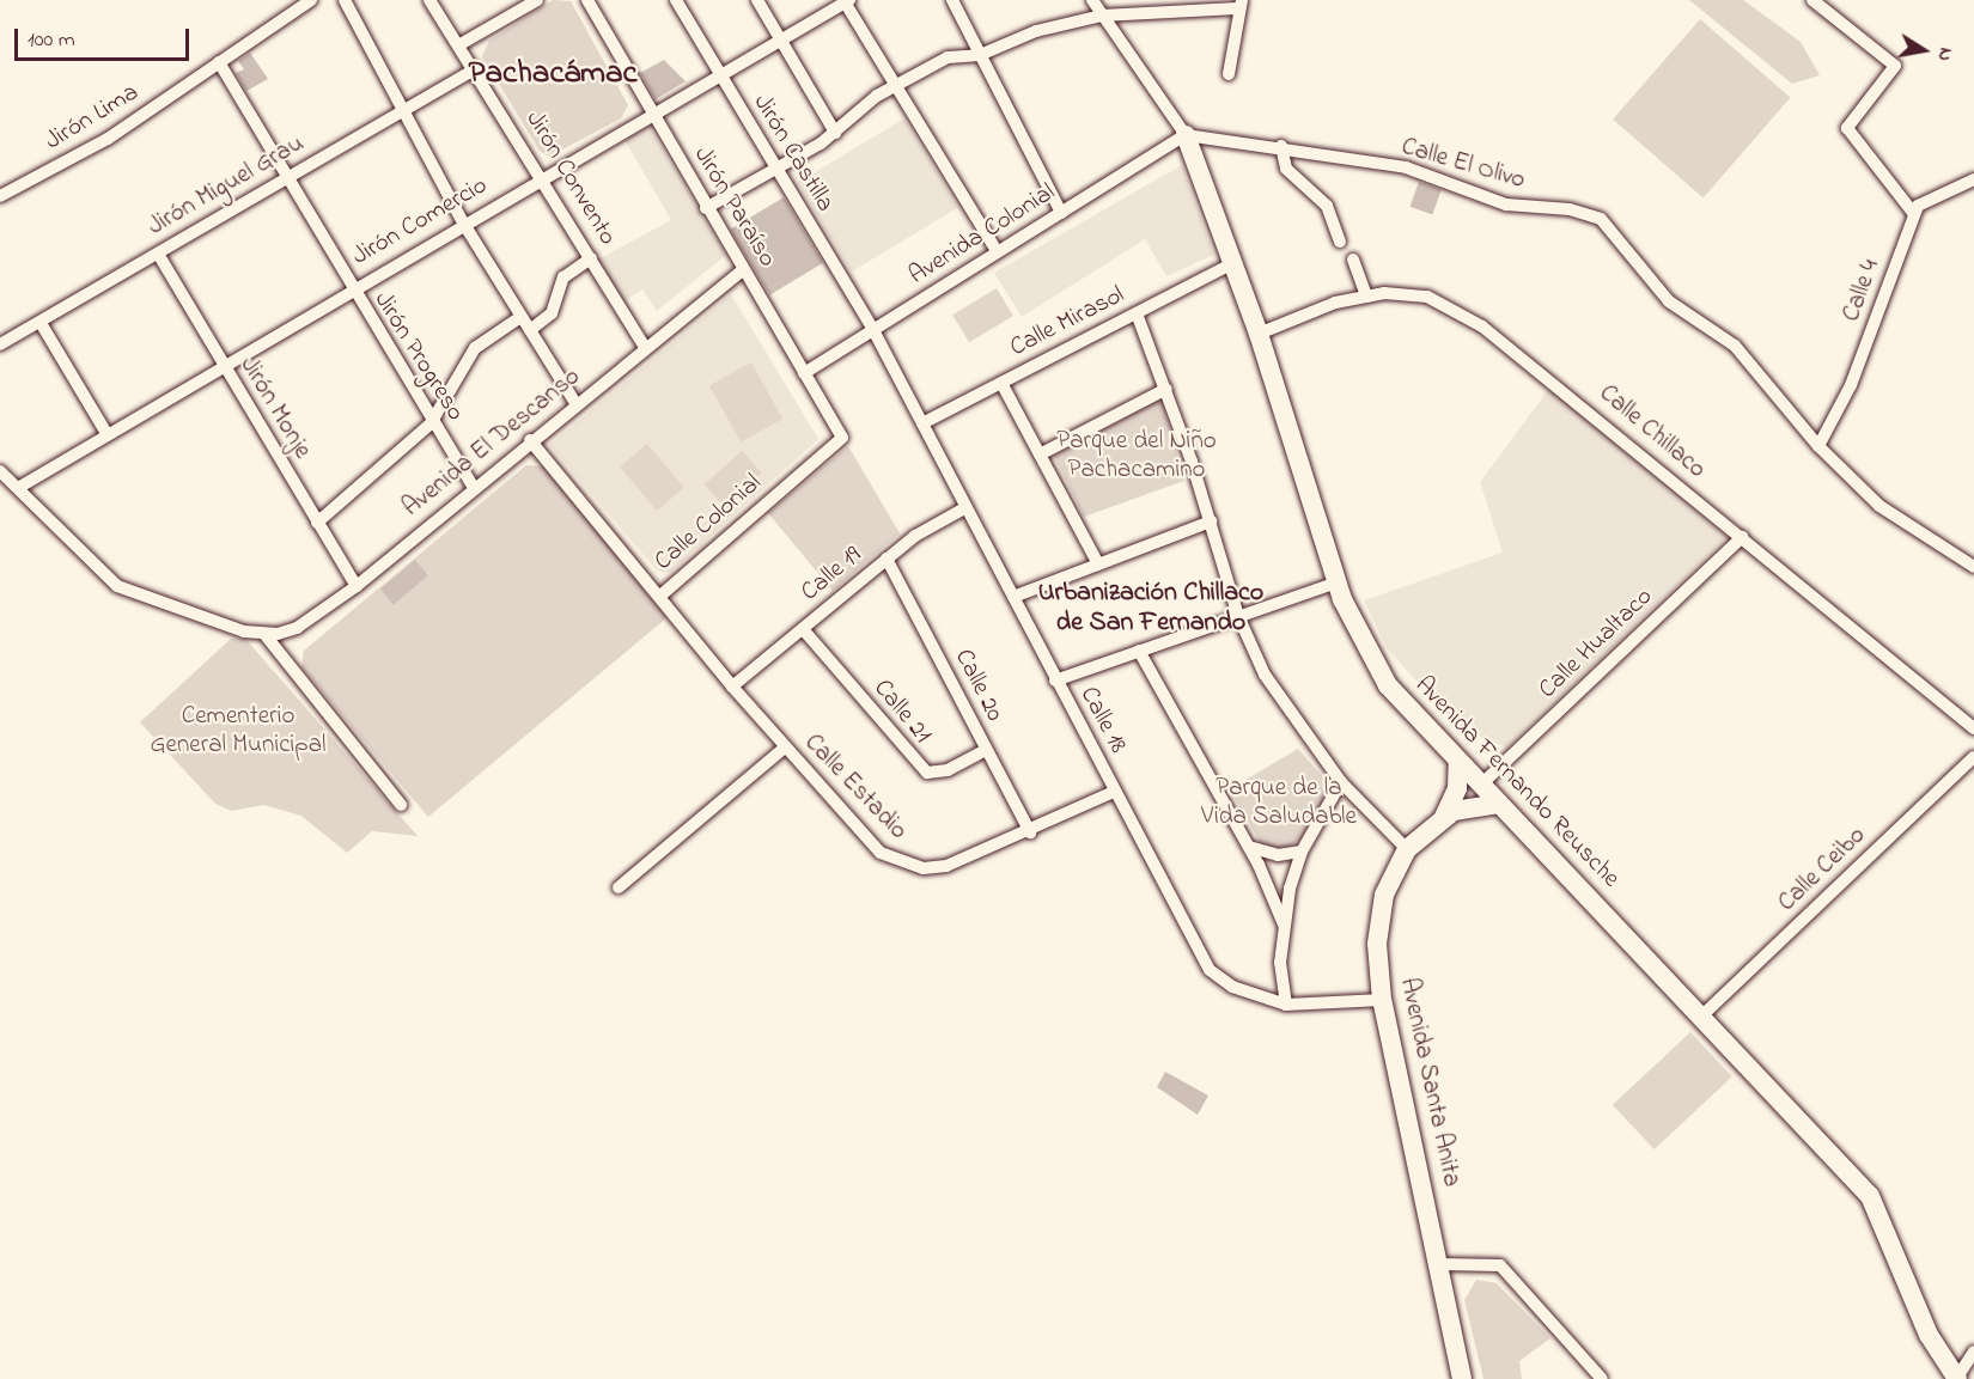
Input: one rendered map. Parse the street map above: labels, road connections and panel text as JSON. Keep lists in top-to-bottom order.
{
  "streets": {
    "street": [
      "Jirón Lima",
      "Jirón Castilla",
      "Calle El Olivo",
      "Jirón Convento",
      "Jirón Miguel Grau",
      "Jirón Paraíso",
      "Jirón Comercio",
      "Avenida Colonial",
      "Calle 4",
      "Calle Mirasol",
      "Jirón Progreso",
      "Jirón Monje",
      "Calle Chillaco",
      "Avenida El Descanso",
      "Calle Colonial",
      "Calle 19",
      "Calle Hualtaco",
      "Calle 20",
      "Calle 21",
      "Calle 18",
      "Avenida Fernando Reusche",
      "Calle Estadio",
      "Calle Ceibo",
      "Avenida Santa Anita"
    ]
  },
  "crossings": [
    ["Jirón Lima", "Jirón Progreso"],
    ["Jirón Castilla", "Jirón Comercio"],
    ["Jirón Castilla", "Avenida Colonial"],
    ["Jirón Castilla", "Calle 18"],
    ["Calle El Olivo", "Avenida Colonial"],
    ["Calle El Olivo", "Calle 4"],
    ["Calle El Olivo", "Avenida Fernando Reusche"],
    ["Jirón Convento", "Jirón Miguel Grau"],
    ["Jirón Convento", "Jirón Comercio"],
    ["Jirón Convento", "Avenida El Descanso"],
    ["Jirón Miguel Grau", "Jirón Progreso"],
    ["Jirón Miguel Grau", "Jirón Monje"],
    ["Jirón Paraíso", "Jirón Comercio"],
    ["Jirón Paraíso", "Avenida Colonial"],
    ["Jirón Paraíso", "Avenida El Descanso"],
    ["Jirón Paraíso", "Calle Colonial"],
    ["Jirón Comercio", "Jirón Progreso"],
    ["Jirón Comercio", "Jirón Monje"],
    ["Avenida Colonial", "Calle 18"],
    ["Avenida Colonial", "Avenida Fernando Reusche"],
    ["Calle Mirasol", "Calle 18"],
    ["Calle Mirasol", "Avenida Fernando Reusche"],
    ["Jirón Progreso", "Avenida El Descanso"],
    ["Jirón Monje", "Avenida El Descanso"],
    ["Calle Chillaco", "Calle Hualtaco"],
    ["Calle Chillaco", "Avenida Fernando Reusche"],
    ["Avenida El Descanso", "Calle Colonial"],
    ["Calle Colonial", "Calle Estadio"],
    ["Calle 19", "Calle 20"],
    ["Calle 19", "Calle 21"],
    ["Calle 19", "Calle 18"],
    ["Calle 19", "Calle Estadio"],
    ["Calle Hualtaco", "Avenida Fernando Reusche"],
    ["Calle 20", "Calle 21"],
    ["Calle 20", "Calle Estadio"],
    ["Calle 18", "Calle Estadio"],
    ["Calle 18", "Avenida Santa Anita"],
    ["Avenida Fernando Reusche", "Calle Ceibo"],
    ["Avenida Fernando Reusche", "Avenida Santa Anita"]
  ],
  "districts": ["Pachacámac", "Urbanización Chillaco de San Fernando"],
  "parks": ["Parque del Niño Pachacamino", "Cementerio General Municipal", "Parque de la Vida Saludable"],
  "scale_bar": "100 m",
  "north": "right"
}
